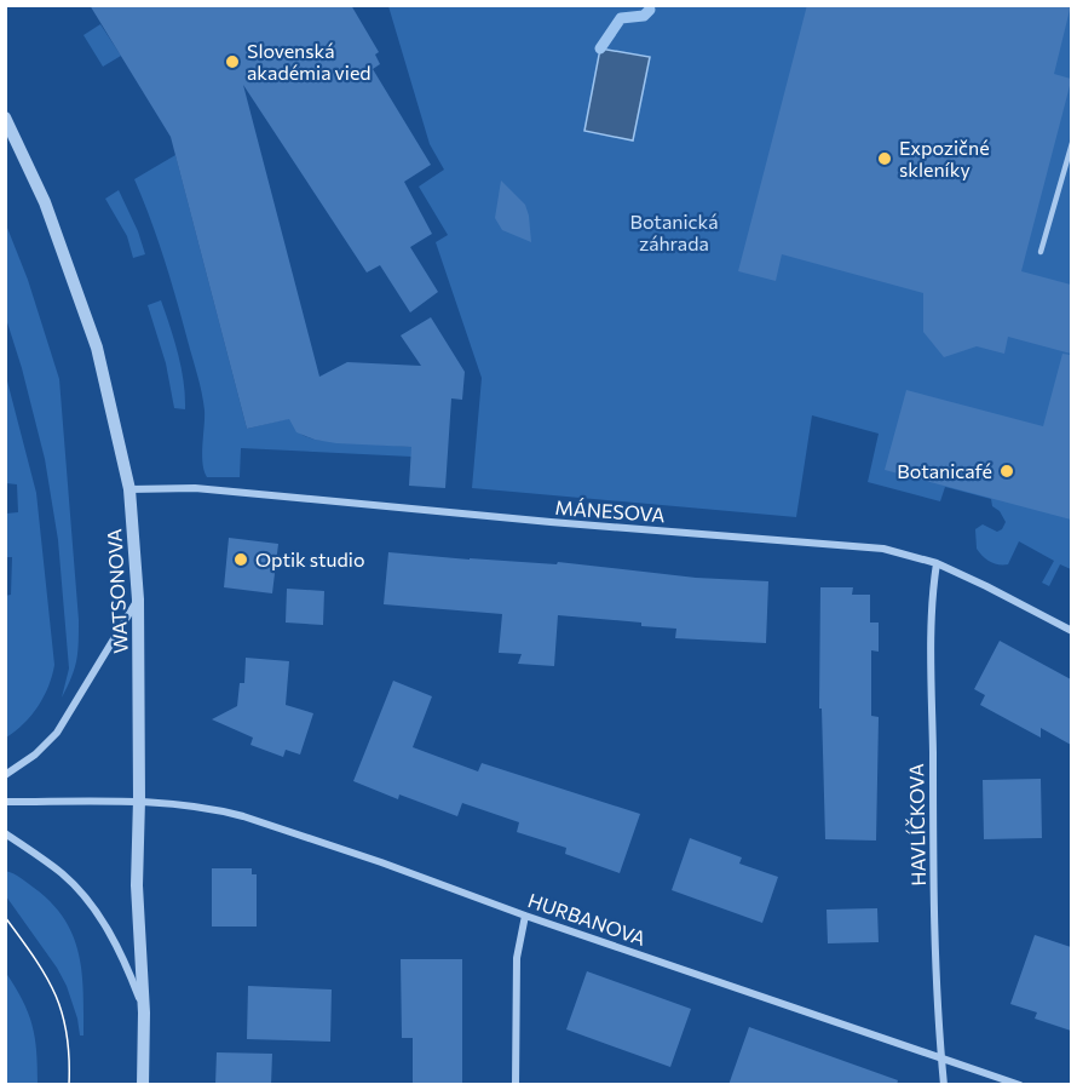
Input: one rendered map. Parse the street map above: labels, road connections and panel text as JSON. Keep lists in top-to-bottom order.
{
  "streets": {
    "street": [
      "MÁNESOVA",
      "WATSONOVA",
      "HAVLÍČKOVA",
      "HURBANOVA"
    ]
  },
  "crossings": [
    ["MÁNESOVA", "WATSONOVA"],
    ["MÁNESOVA", "HAVLÍČKOVA"],
    ["WATSONOVA", "HURBANOVA"],
    ["HAVLÍČKOVA", "HURBANOVA"]
  ],
  "parks": ["Botanická záhrada"],
  "places": [
    "Slovenská akadémia vied",
    "Expozičné skleníky",
    "Botanicafé",
    "Optik studio"
  ]
}
